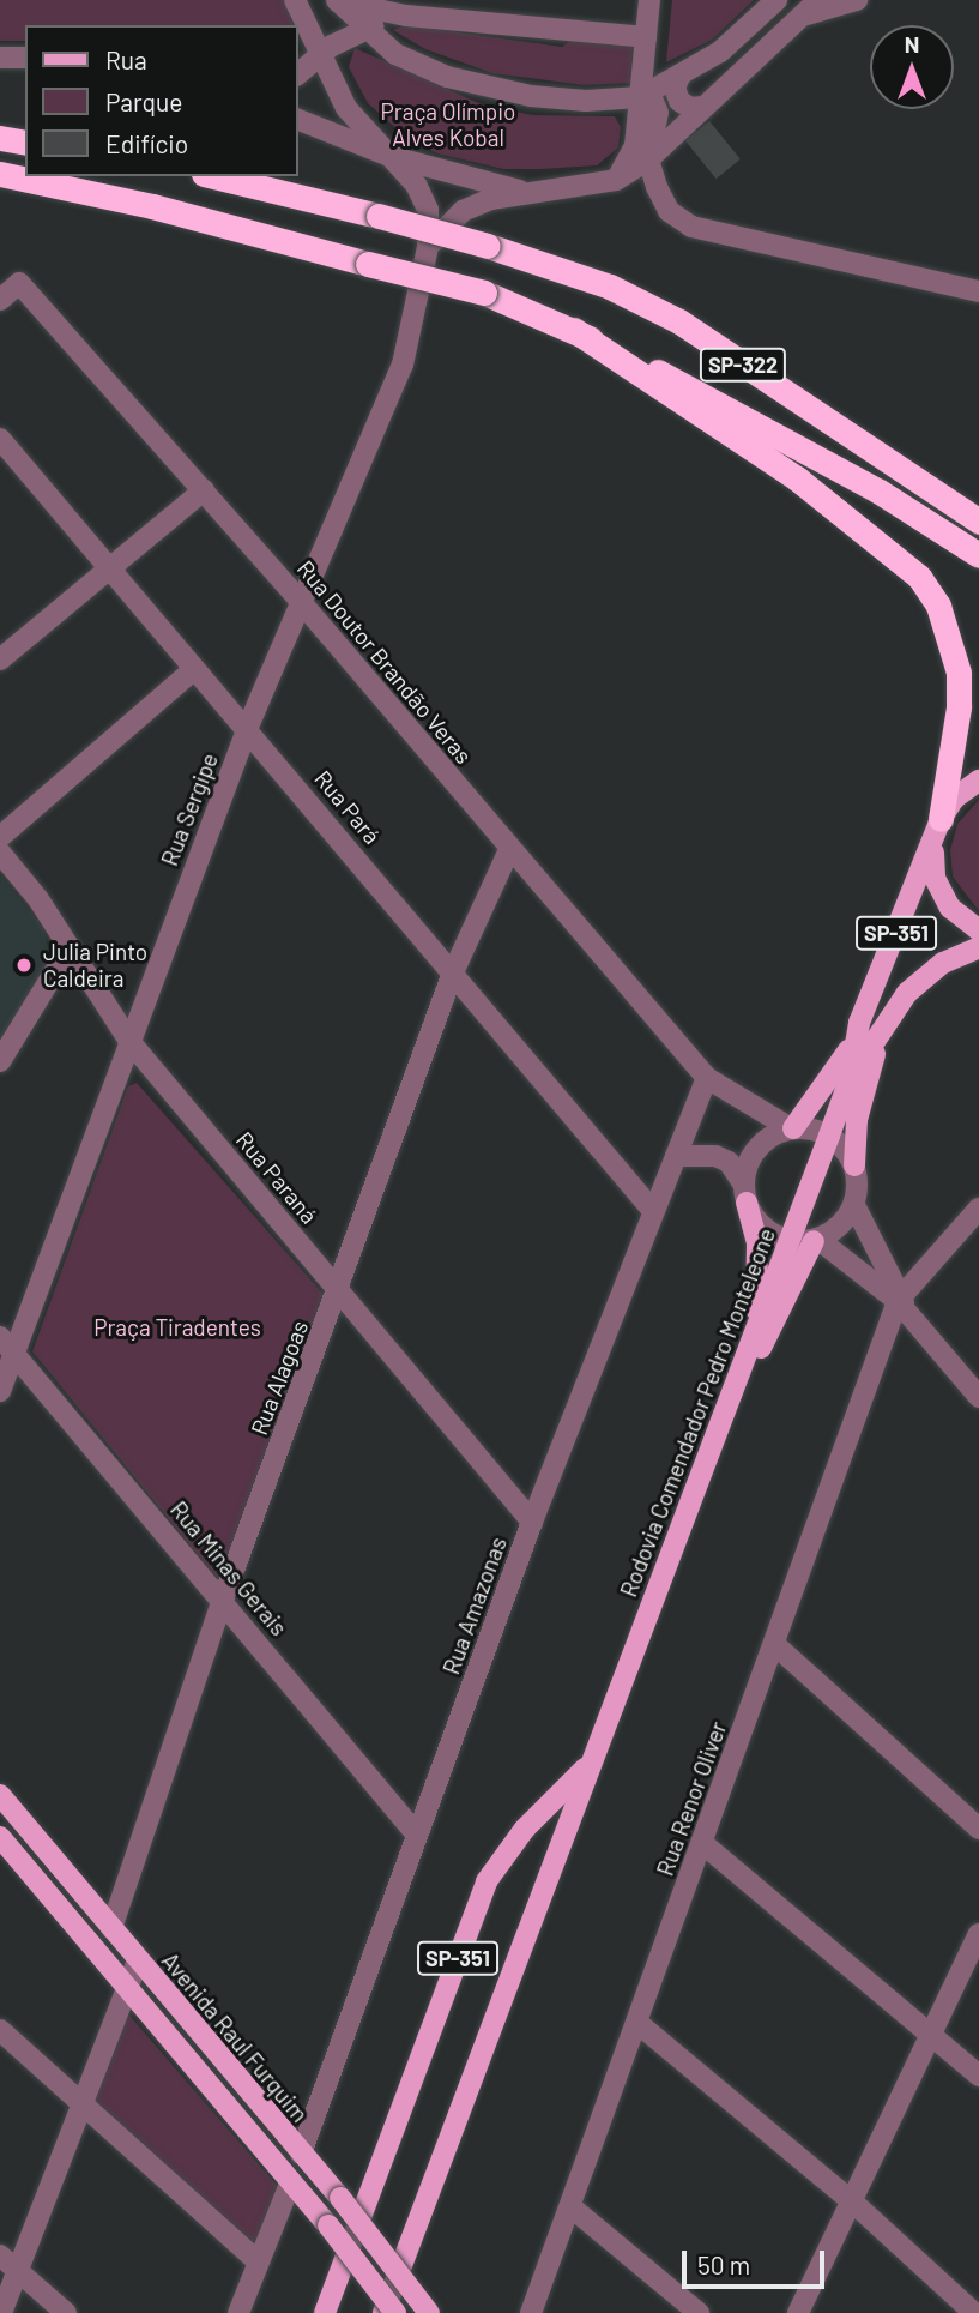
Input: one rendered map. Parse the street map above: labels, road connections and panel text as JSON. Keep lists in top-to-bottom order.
{
  "streets": {
    "highway": ["SP-322"],
    "main road": ["SP-351", "Rodovia Comendador Pedro Monteleone", "Avenida Raul Furquim"],
    "street": [
      "Rua Doutor Brandão Veras",
      "Rua Pará",
      "Rua Sergipe",
      "Rua Paraná",
      "Rua Alagoas",
      "Rua Minas Gerais",
      "Rua Amazonas",
      "Rua Renor Oliver"
    ]
  },
  "crossings": [
    ["Rua Doutor Brandão Veras", "Rua Sergipe"],
    ["Rua Doutor Brandão Veras", "Rua Alagoas"],
    ["Rua Doutor Brandão Veras", "Rua Amazonas"],
    ["Rua Pará", "Rua Sergipe"],
    ["Rua Pará", "Rua Alagoas"],
    ["Rua Pará", "Rua Amazonas"],
    ["Rua Sergipe", "Rua Paraná"],
    ["Rua Sergipe", "Rua Minas Gerais"],
    ["SP-351", "Rodovia Comendador Pedro Monteleone"],
    ["Rua Paraná", "Rua Alagoas"],
    ["Rua Paraná", "Rua Amazonas"],
    ["Rua Alagoas", "Rua Minas Gerais"],
    ["Rua Alagoas", "Avenida Raul Furquim"],
    ["Rua Minas Gerais", "Rua Amazonas"],
    ["Rua Amazonas", "Avenida Raul Furquim"]
  ],
  "parks": ["Praça Olímpio Alves Kobal", "Praça Tiradentes"],
  "places": ["Julia Pinto Caldeira"],
  "legend": ["Rua", "Parque", "Edifício"],
  "scale_bar": "50 m",
  "north": "top"
}
